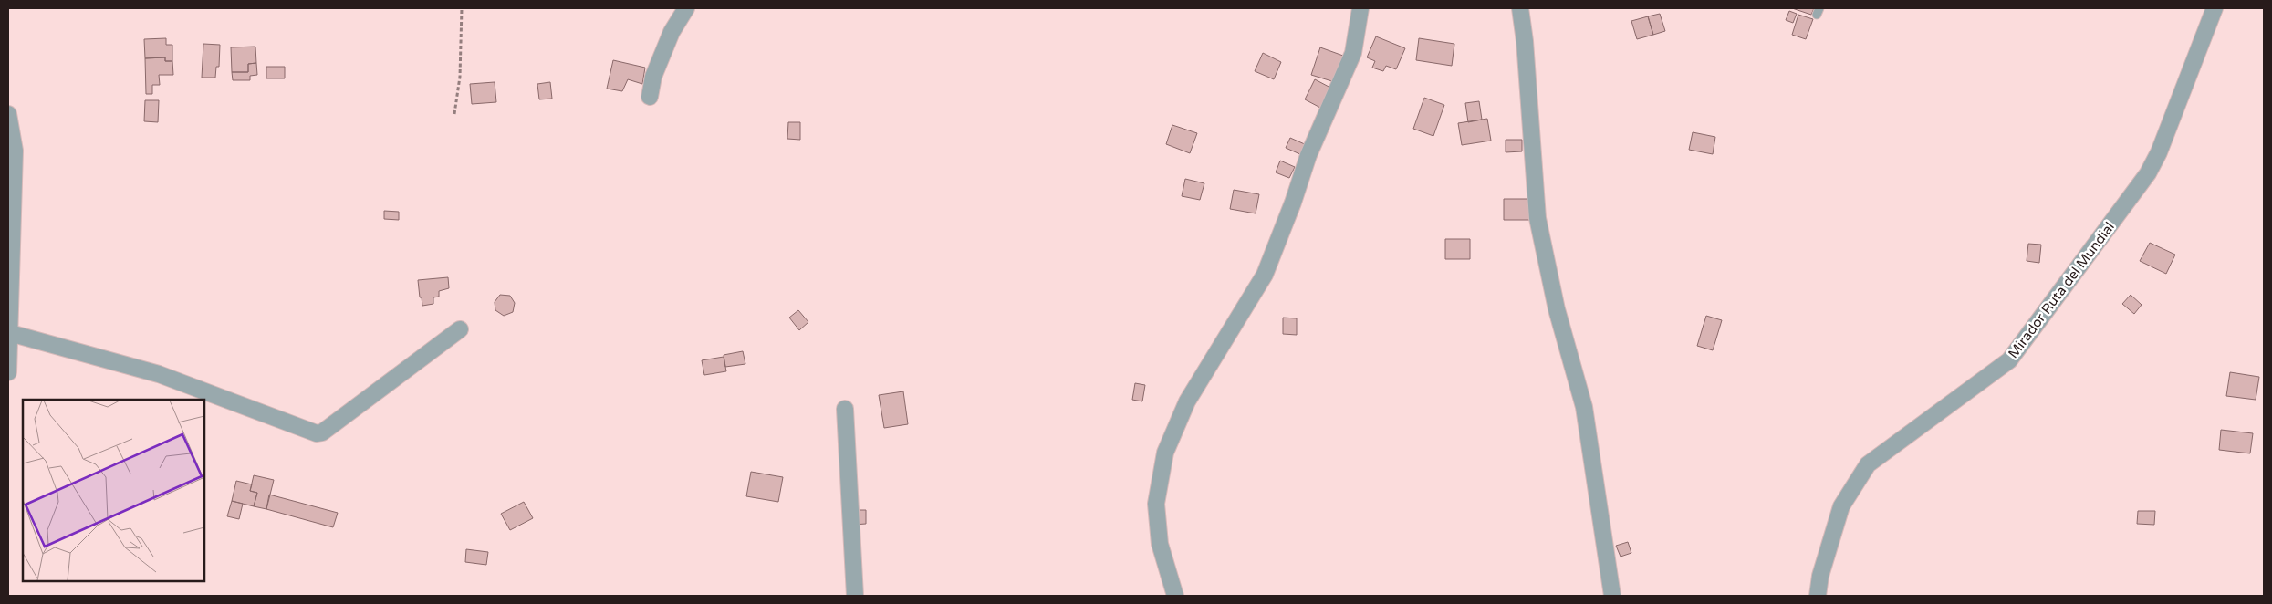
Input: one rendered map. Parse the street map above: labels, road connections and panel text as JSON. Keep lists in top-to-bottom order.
{
  "streets": {
    "street": ["Mirador Ruta del Mundial"]
  }
}
